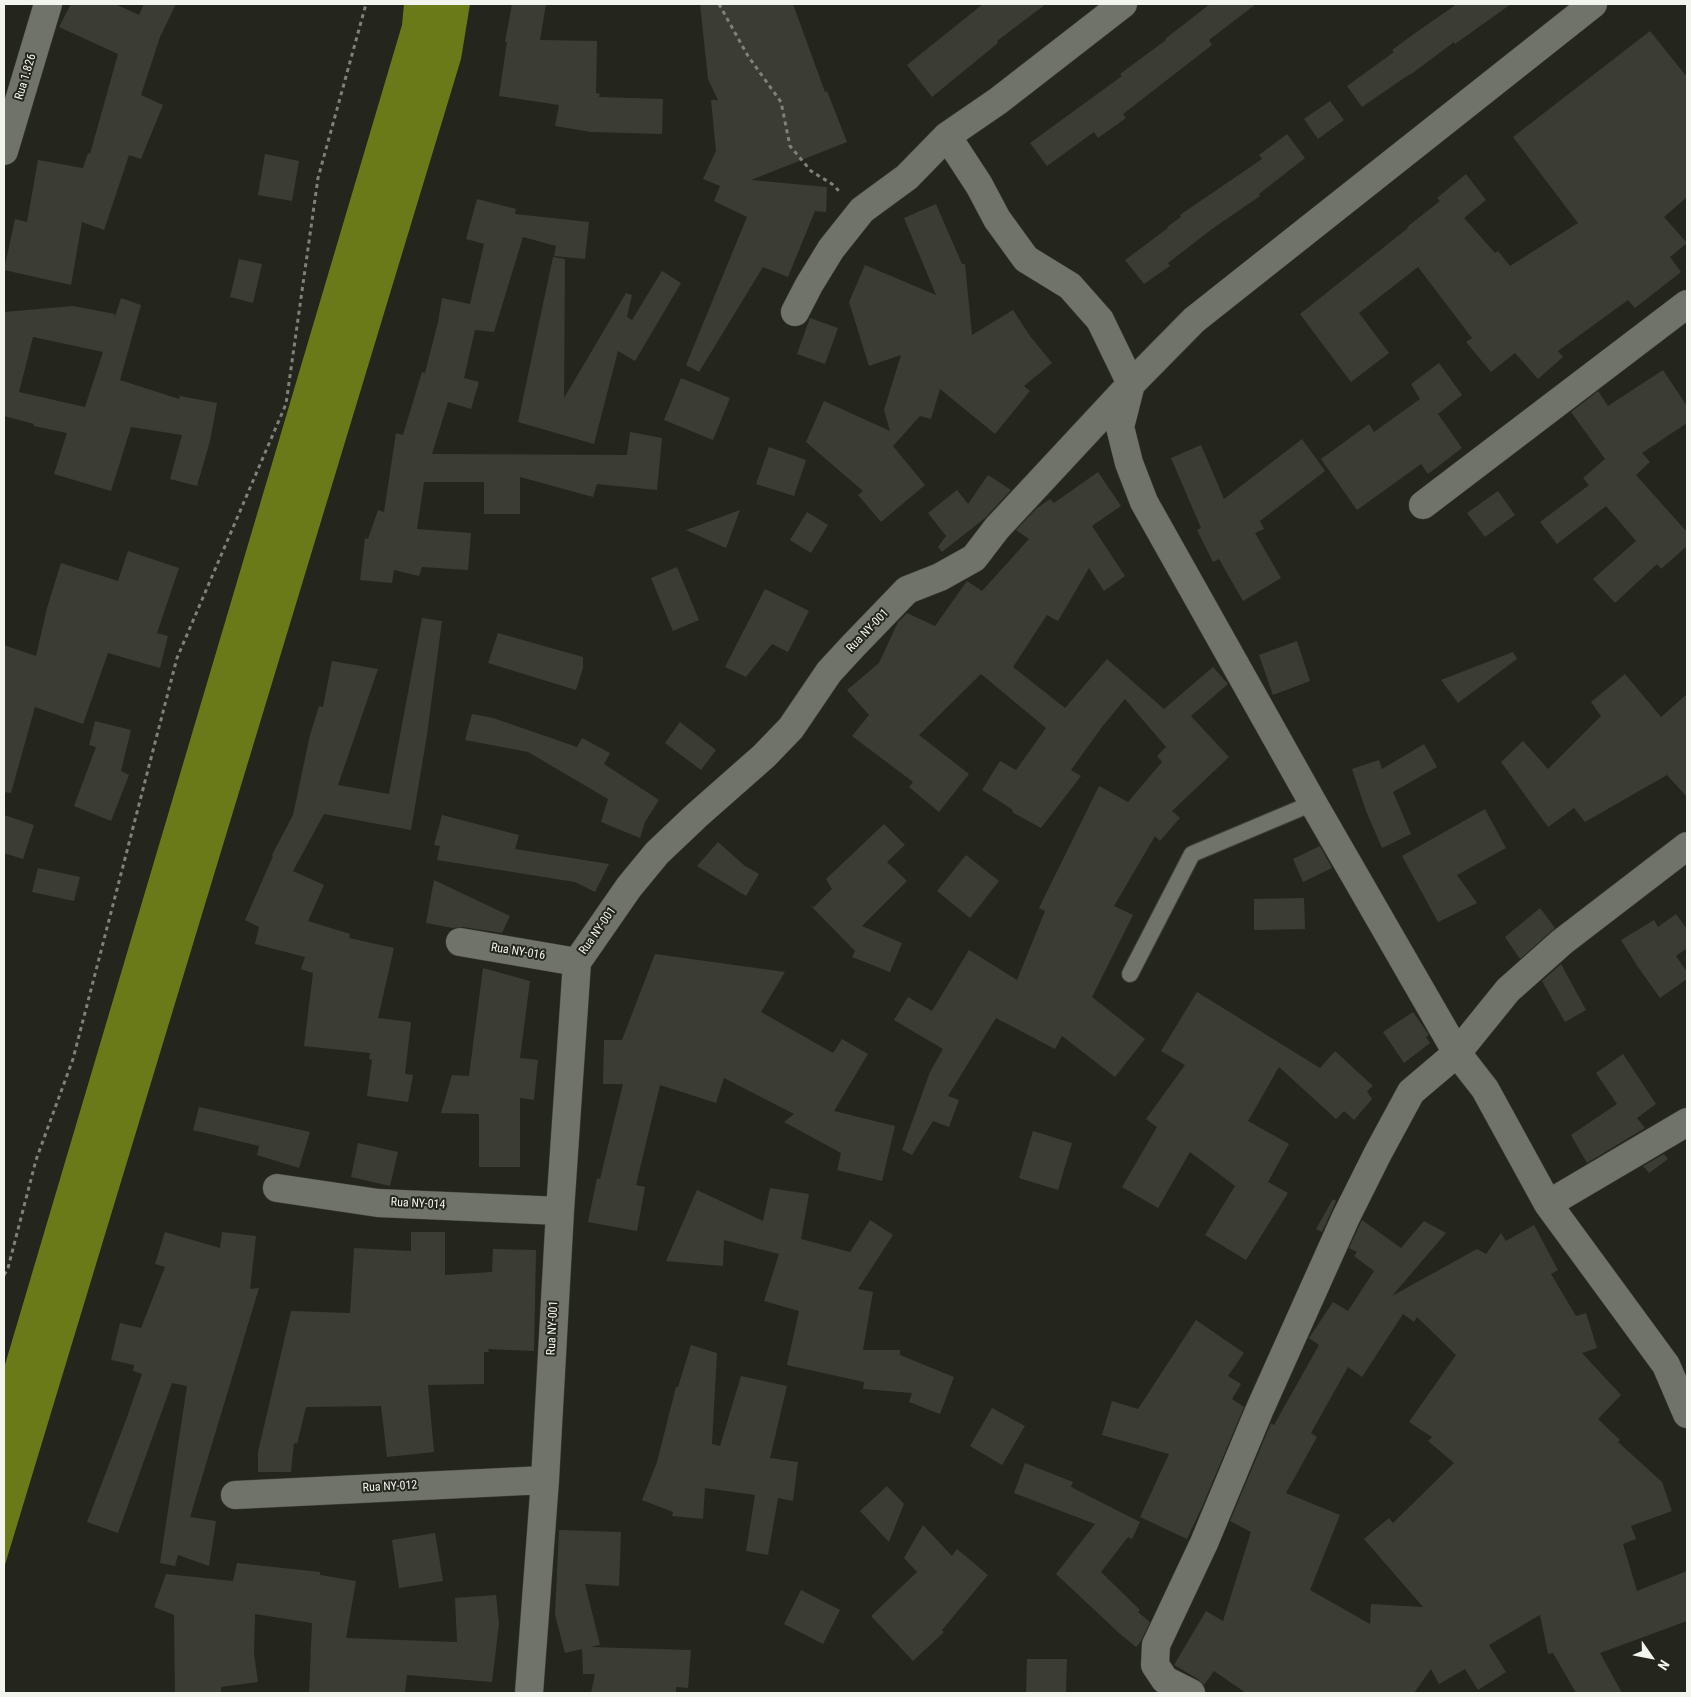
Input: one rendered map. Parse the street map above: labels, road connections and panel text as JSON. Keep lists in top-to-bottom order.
{
  "streets": {
    "street": [
      "Rua 1.826",
      "Rua NY-001",
      "Rua NY-016",
      "Rua NY-014",
      "Rua NY-012"
    ]
  },
  "crossings": [
    ["Rua NY-001", "Rua NY-016"],
    ["Rua NY-001", "Rua NY-014"],
    ["Rua NY-001", "Rua NY-012"]
  ],
  "north": "bottom right"
}
